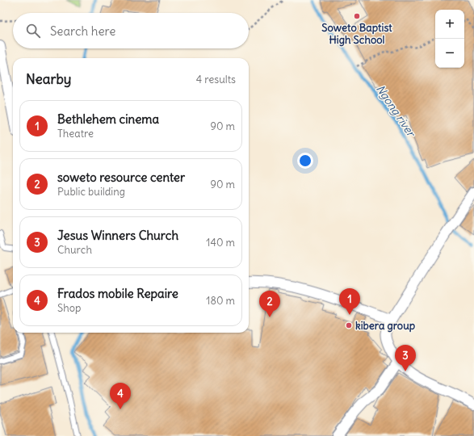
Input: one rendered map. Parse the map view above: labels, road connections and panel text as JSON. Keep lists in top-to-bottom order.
{
  "water": ["Ngong river"],
  "places": ["Soweto Baptist High School", "kibera group"],
  "page": {
    "map_buttons": ["+", "−"],
    "search": "Search here",
    "heading": ["Nearby", "4 results"],
    "list": [
      {
        "mark": "1",
        "name": "Bethlehem cinema",
        "note": "Theatre",
        "value": "90 m"
      },
      {
        "mark": "2",
        "name": "soweto resource center",
        "note": "Public building",
        "value": "90 m"
      },
      {
        "mark": "3",
        "name": "Jesus Winners Church",
        "note": "Church",
        "value": "140 m"
      },
      {
        "mark": "4",
        "name": "Frados mobile Repaire",
        "note": "Shop",
        "value": "180 m"
      }
    ],
    "pins": [
      "1",
      "2",
      "3",
      "4"
    ]
  }
}
